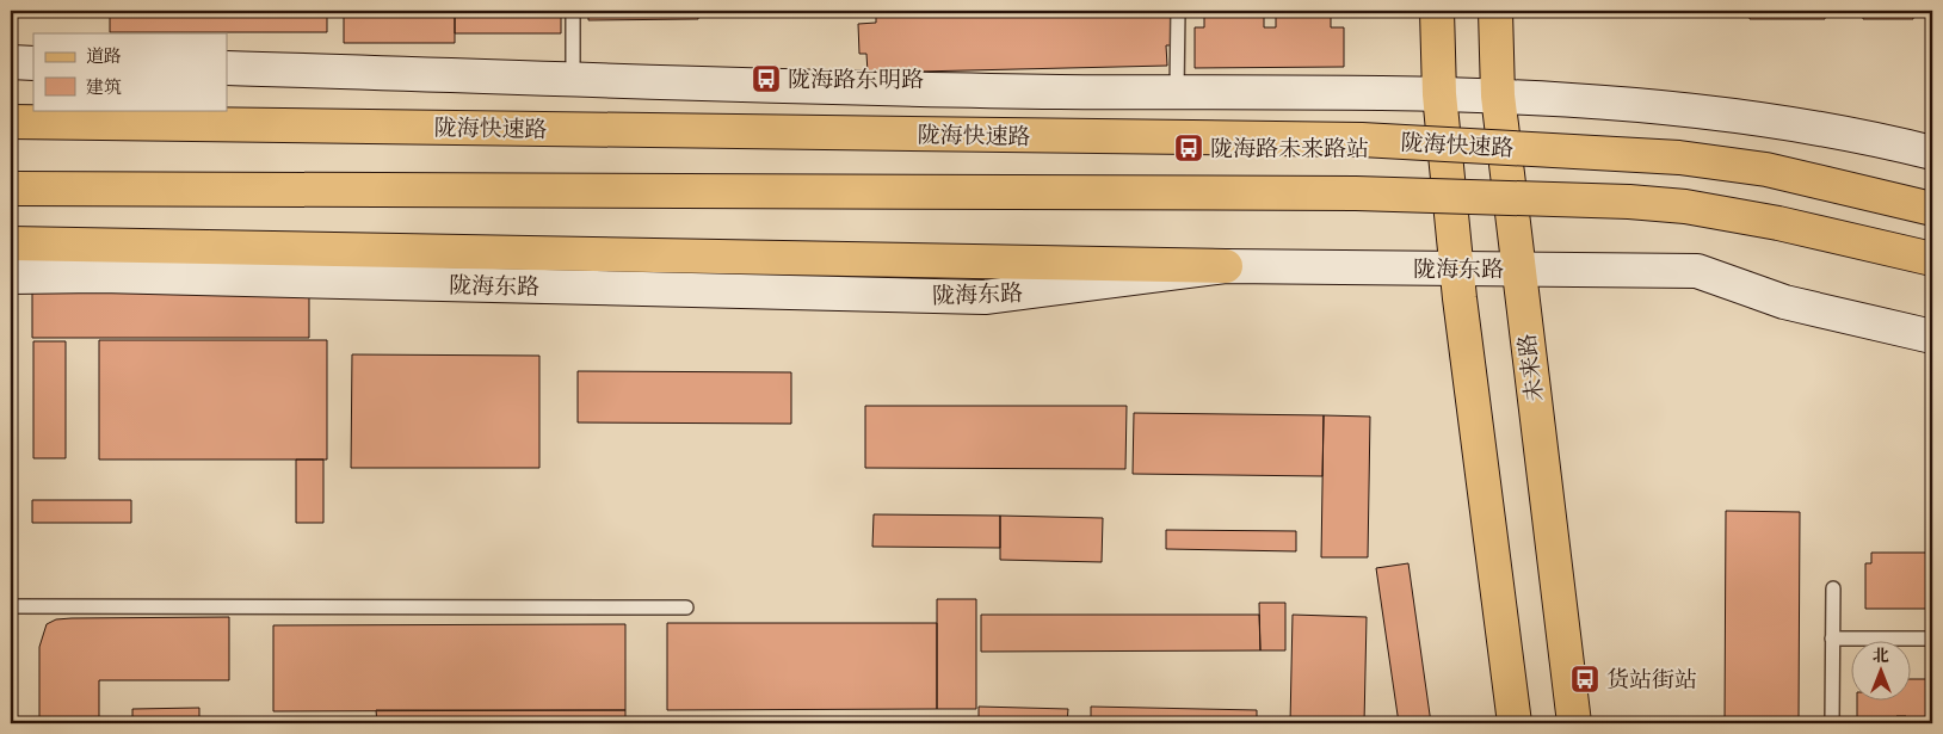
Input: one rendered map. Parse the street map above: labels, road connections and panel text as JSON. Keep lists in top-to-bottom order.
{
  "streets": {
    "main road": ["陇海快速路", "未来路"],
    "street": ["陇海东路"]
  },
  "crossings": [
    ["陇海东路", "未来路"]
  ],
  "places": {
    "bus stop": ["陇海路东明路", "陇海路未来路站", "货站街站"]
  },
  "legend": ["道路", "建筑"],
  "north": "top"
}
